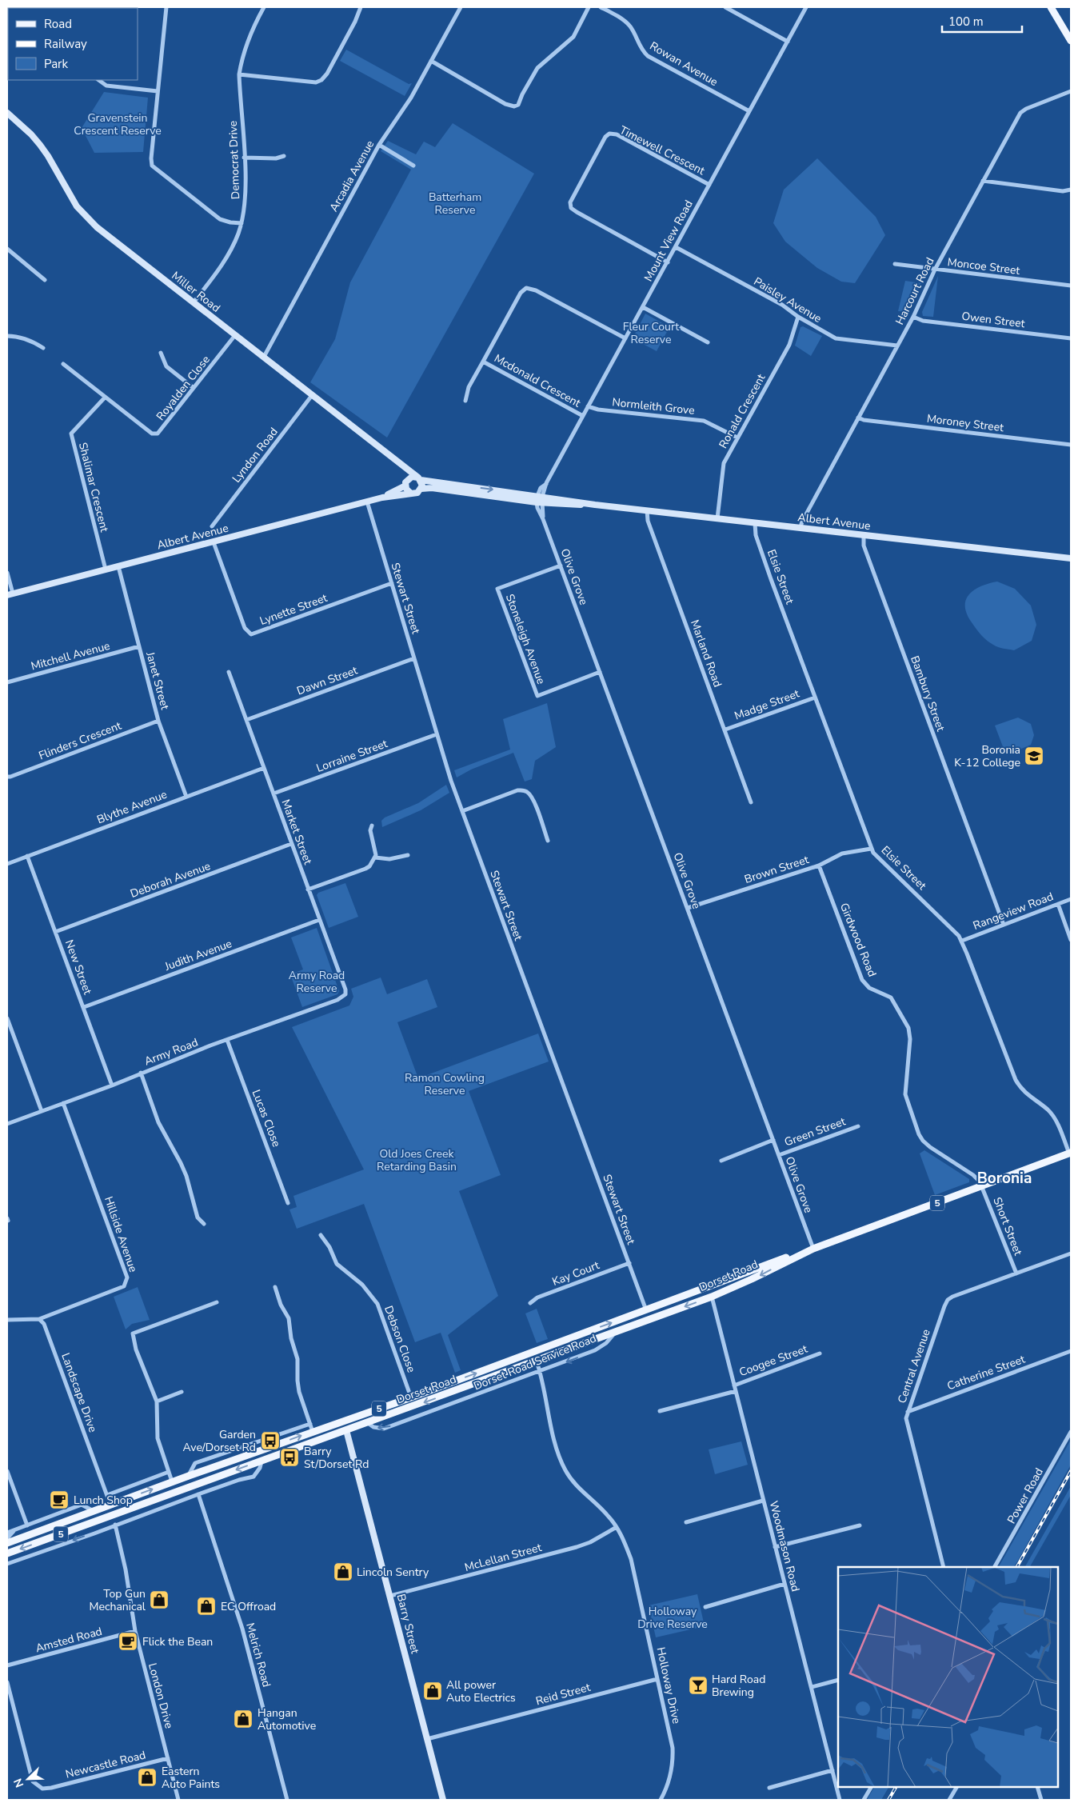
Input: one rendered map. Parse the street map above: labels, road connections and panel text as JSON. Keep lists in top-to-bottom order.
{
  "streets": {
    "main road": [
      "Miller Road",
      "Albert Avenue",
      "5",
      "Dorset Road",
      "Barry Street"
    ],
    "street": [
      "Rowan Avenue",
      "Timewell Crescent",
      "Democrat Drive",
      "Arcadia Avenue",
      "Mount View Road",
      "Moncoe Street",
      "Harcourt Road",
      "Paisley Avenue",
      "Owen Street",
      "Mcdonald Crescent",
      "Royalden Close",
      "Normleith Grove",
      "Ronald Crescent",
      "Moroney Street",
      "Lyndon Road",
      "Shalimar Crescent",
      "Olive Grove",
      "Elsie Street",
      "Stewart Street",
      "Lynette Street",
      "Stoneleigh Avenue",
      "Marland Road",
      "Mitchell Avenue",
      "Janet Street",
      "Dawn Street",
      "Bambury Street",
      "Madge Street",
      "Flinders Crescent",
      "Lorraine Street",
      "Blythe Avenue",
      "Market Street",
      "Brown Street",
      "Deborah Avenue",
      "Rangeview Road",
      "Girdwood Road",
      "Judith Avenue",
      "New Street",
      "Army Road",
      "Lucas Close",
      "Green Street",
      "Short Street",
      "Hillside Avenue",
      "Kay Court",
      "Debson Close",
      "Coogee Street",
      "Dorset Road Service Road",
      "Central Avenue",
      "Catherine Street",
      "Landscape Drive",
      "Power Road",
      "Woodmason Road",
      "McLellan Street",
      "Amsted Road",
      "Melrich Road",
      "Holloway Drive",
      "Reid Street",
      "London Drive",
      "Newcastle Road"
    ]
  },
  "crossings": [
    ["Rowan Avenue", "Mount View Road"],
    ["Timewell Crescent", "Mount View Road"],
    ["Democrat Drive", "Miller Road"],
    ["Arcadia Avenue", "Miller Road"],
    ["Mount View Road", "Paisley Avenue"],
    ["Mount View Road", "Mcdonald Crescent"],
    ["Mount View Road", "Normleith Grove"],
    ["Mount View Road", "Albert Avenue"],
    ["Mount View Road", "Olive Grove"],
    ["Moncoe Street", "Harcourt Road"],
    ["Harcourt Road", "Paisley Avenue"],
    ["Harcourt Road", "Owen Street"],
    ["Harcourt Road", "Moroney Street"],
    ["Harcourt Road", "Albert Avenue"],
    ["Miller Road", "Royalden Close"],
    ["Miller Road", "Lyndon Road"],
    ["Miller Road", "Albert Avenue"],
    ["Paisley Avenue", "Ronald Crescent"],
    ["Royalden Close", "Shalimar Crescent"],
    ["Normleith Grove", "Ronald Crescent"],
    ["Ronald Crescent", "Albert Avenue"],
    ["Shalimar Crescent", "Albert Avenue"],
    ["Albert Avenue", "Olive Grove"],
    ["Albert Avenue", "Elsie Street"],
    ["Albert Avenue", "Stewart Street"],
    ["Albert Avenue", "Lynette Street"],
    ["Albert Avenue", "Marland Road"],
    ["Albert Avenue", "Janet Street"],
    ["Albert Avenue", "Bambury Street"],
    ["Olive Grove", "Stoneleigh Avenue"],
    ["Olive Grove", "Brown Street"],
    ["Olive Grove", "Green Street"],
    ["Olive Grove", "Dorset Road"],
    ["Elsie Street", "Madge Street"],
    ["Elsie Street", "Brown Street"],
    ["Elsie Street", "Rangeview Road"],
    ["Elsie Street", "Dorset Road"],
    ["Stewart Street", "Lynette Street"],
    ["Stewart Street", "Dawn Street"],
    ["Stewart Street", "Lorraine Street"],
    ["Stewart Street", "Kay Court"],
    ["Stewart Street", "Dorset Road"],
    ["Marland Road", "Madge Street"],
    ["Mitchell Avenue", "Janet Street"],
    ["Janet Street", "Flinders Crescent"],
    ["Janet Street", "Blythe Avenue"],
    ["Dawn Street", "Market Street"],
    ["Bambury Street", "Rangeview Road"],
    ["Lorraine Street", "Market Street"],
    ["Blythe Avenue", "Market Street"],
    ["Blythe Avenue", "New Street"],
    ["Market Street", "Deborah Avenue"],
    ["Market Street", "Judith Avenue"],
    ["Market Street", "Army Road"],
    ["Brown Street", "Girdwood Road"],
    ["Deborah Avenue", "New Street"],
    ["Girdwood Road", "Short Street"],
    ["Girdwood Road", "Dorset Road"],
    ["Judith Avenue", "New Street"],
    ["New Street", "Army Road"],
    ["Army Road", "Lucas Close"],
    ["Army Road", "Hillside Avenue"],
    ["Short Street", "Dorset Road"],
    ["Short Street", "Central Avenue"],
    ["Hillside Avenue", "Landscape Drive"],
    ["Dorset Road", "Debson Close"],
    ["Dorset Road", "Dorset Road Service Road"],
    ["Dorset Road", "Landscape Drive"],
    ["Dorset Road", "Woodmason Road"],
    ["Dorset Road", "Barry Street"],
    ["Dorset Road", "Holloway Drive"],
    ["Coogee Street", "Woodmason Road"],
    ["Dorset Road Service Road", "Holloway Drive"],
    ["Central Avenue", "Catherine Street"],
    ["McLellan Street", "Barry Street"],
    ["McLellan Street", "Holloway Drive"],
    ["Barry Street", "Reid Street"],
    ["Amsted Road", "London Drive"],
    ["Holloway Drive", "Reid Street"],
    ["London Drive", "Newcastle Road"]
  ],
  "one_way": ["Dorset Road Service Road"],
  "districts": ["Boronia"],
  "parks": [
    "Gravenstein Crescent Reserve",
    "Batterham Reserve",
    "Fleur Court Reserve",
    "Army Road Reserve",
    "Ramon Cowling Reserve",
    "Old Joes Creek Retarding Basin",
    "Holloway Drive Reserve"
  ],
  "places": {
    "school or university": ["Boronia K-12 College"],
    "bus stop": ["Garden Ave/Dorset Rd", "Barry St/Dorset Rd"],
    "cafe": ["Lunch Shop", "Flick the Bean"],
    "shop": [
      "Lincoln Sentry",
      "Top Gun Mechanical",
      "EC Offroad",
      "All power Auto Electrics",
      "Hangan Automotive",
      "Eastern Auto Paints"
    ],
    "bar": ["Hard Road Brewing"]
  },
  "legend": ["Road", "Railway", "Park"],
  "scale_bar": "100 m",
  "north": "bottom left"
}
